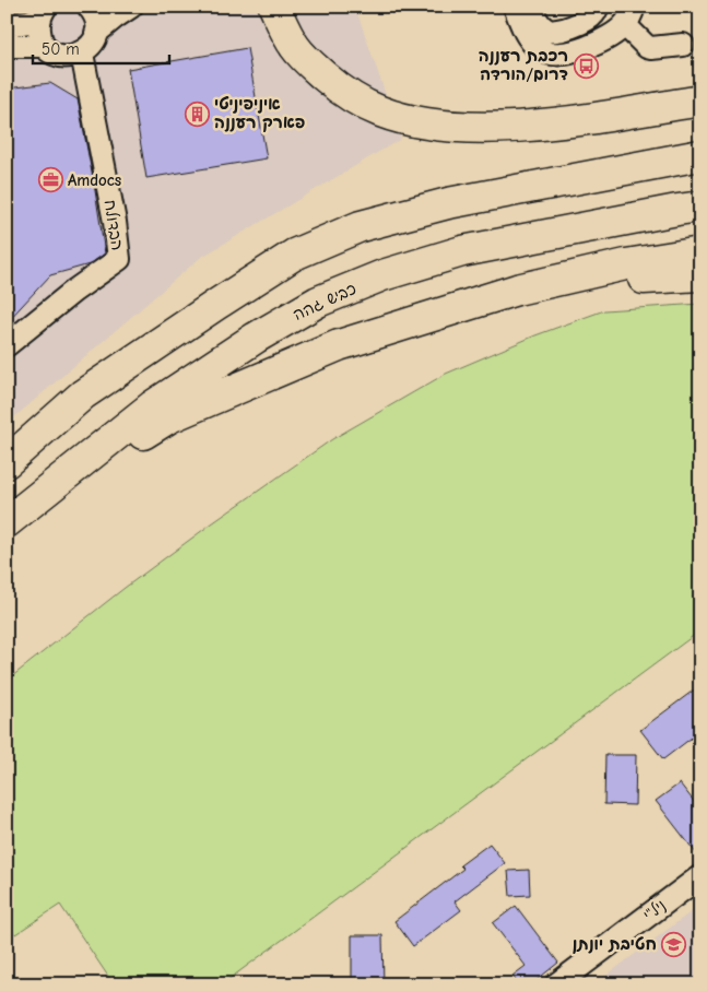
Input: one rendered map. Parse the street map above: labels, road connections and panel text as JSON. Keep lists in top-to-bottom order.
{
  "streets": {
    "highway": ["כביש גהה"],
    "street": ["הבדולח", "ניל\"י"]
  },
  "places": {
    "bus stop": ["רכבת רעננה דרום/הורדה"],
    "building": ["איניפיניטי פארק רעננה"],
    "office": ["Amdocs"],
    "school or university": ["חטיבת יונתן"]
  },
  "scale_bar": "50 m"
}
